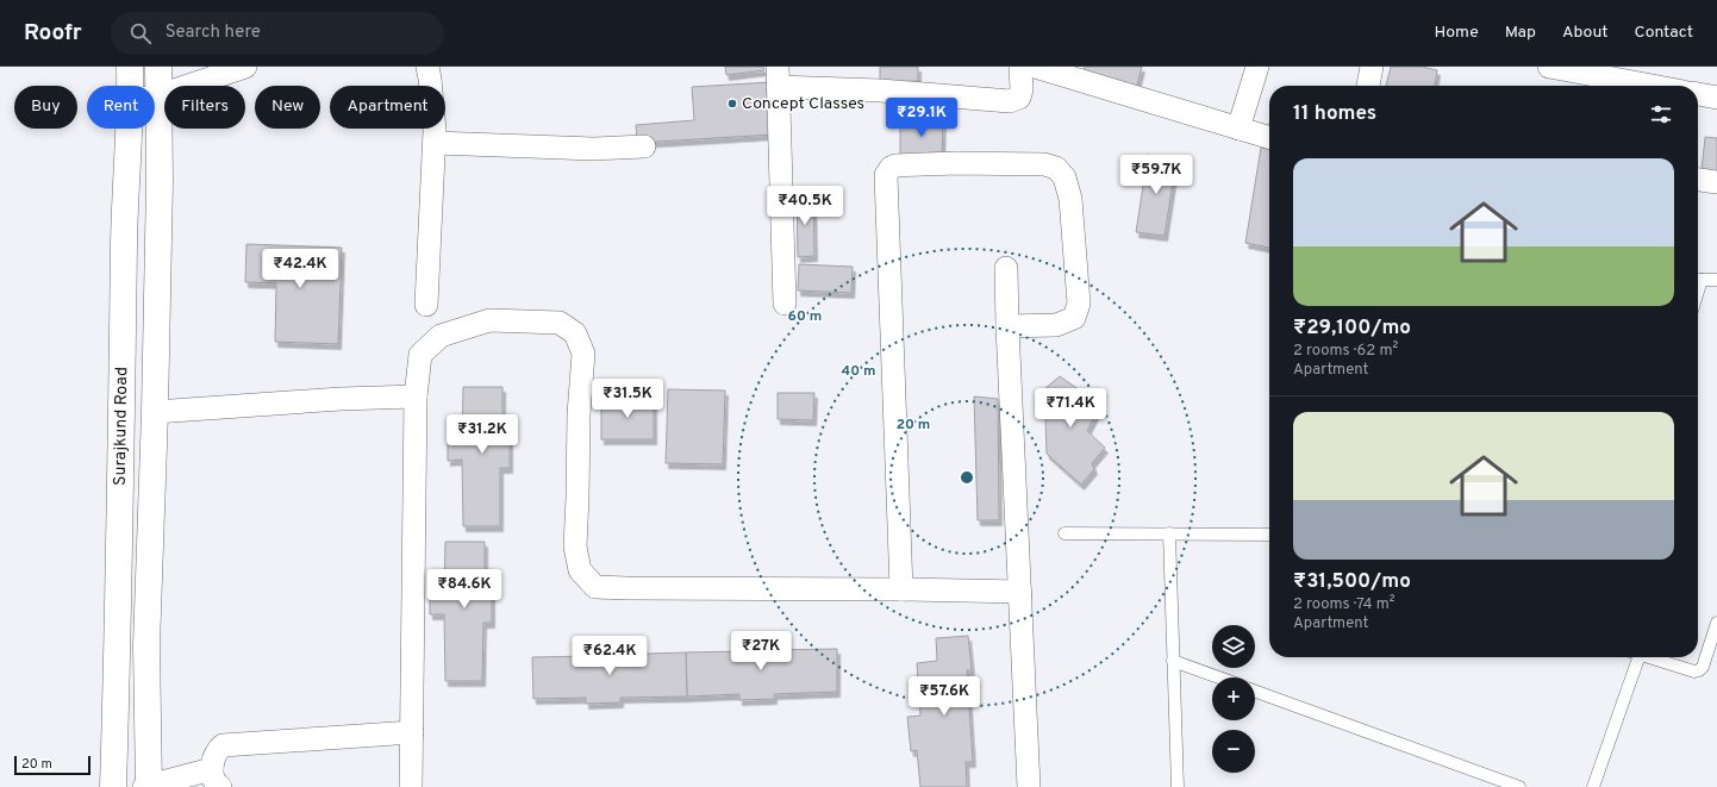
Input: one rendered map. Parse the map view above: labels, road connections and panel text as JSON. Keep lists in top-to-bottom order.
{
  "streets": {
    "main road": ["Surajkund Road"]
  },
  "places": ["Concept Classes"],
  "scale_bar": "20 m",
  "page": {
    "header": "Roofr",
    "search": "Search here",
    "nav": [
      "Home",
      "Map",
      "About",
      "Contact"
    ],
    "chip": [
      "Buy",
      "Rent",
      "Filters",
      "New",
      "Apartment"
    ],
    "heading": "11 homes",
    "price": [
      "₹29.1K",
      "₹59.7K",
      "₹40.5K",
      "₹42.4K",
      "₹31.5K",
      "₹71.4K",
      "₹31.2K",
      "₹84.6K",
      "₹27K",
      "₹62.4K",
      "₹57.6K"
    ],
    "list": [
      {
        "name": "₹29,100/mo",
        "note": "2 rooms · 62 m² · Apartment"
      },
      {
        "name": "₹31,500/mo",
        "note": "2 rooms · 74 m² · Apartment"
      }
    ],
    "map_buttons": ["+", "−"],
    "scale": "20 m"
  },
  "rings": ["60 m", "40 m", "20 m"]
}
